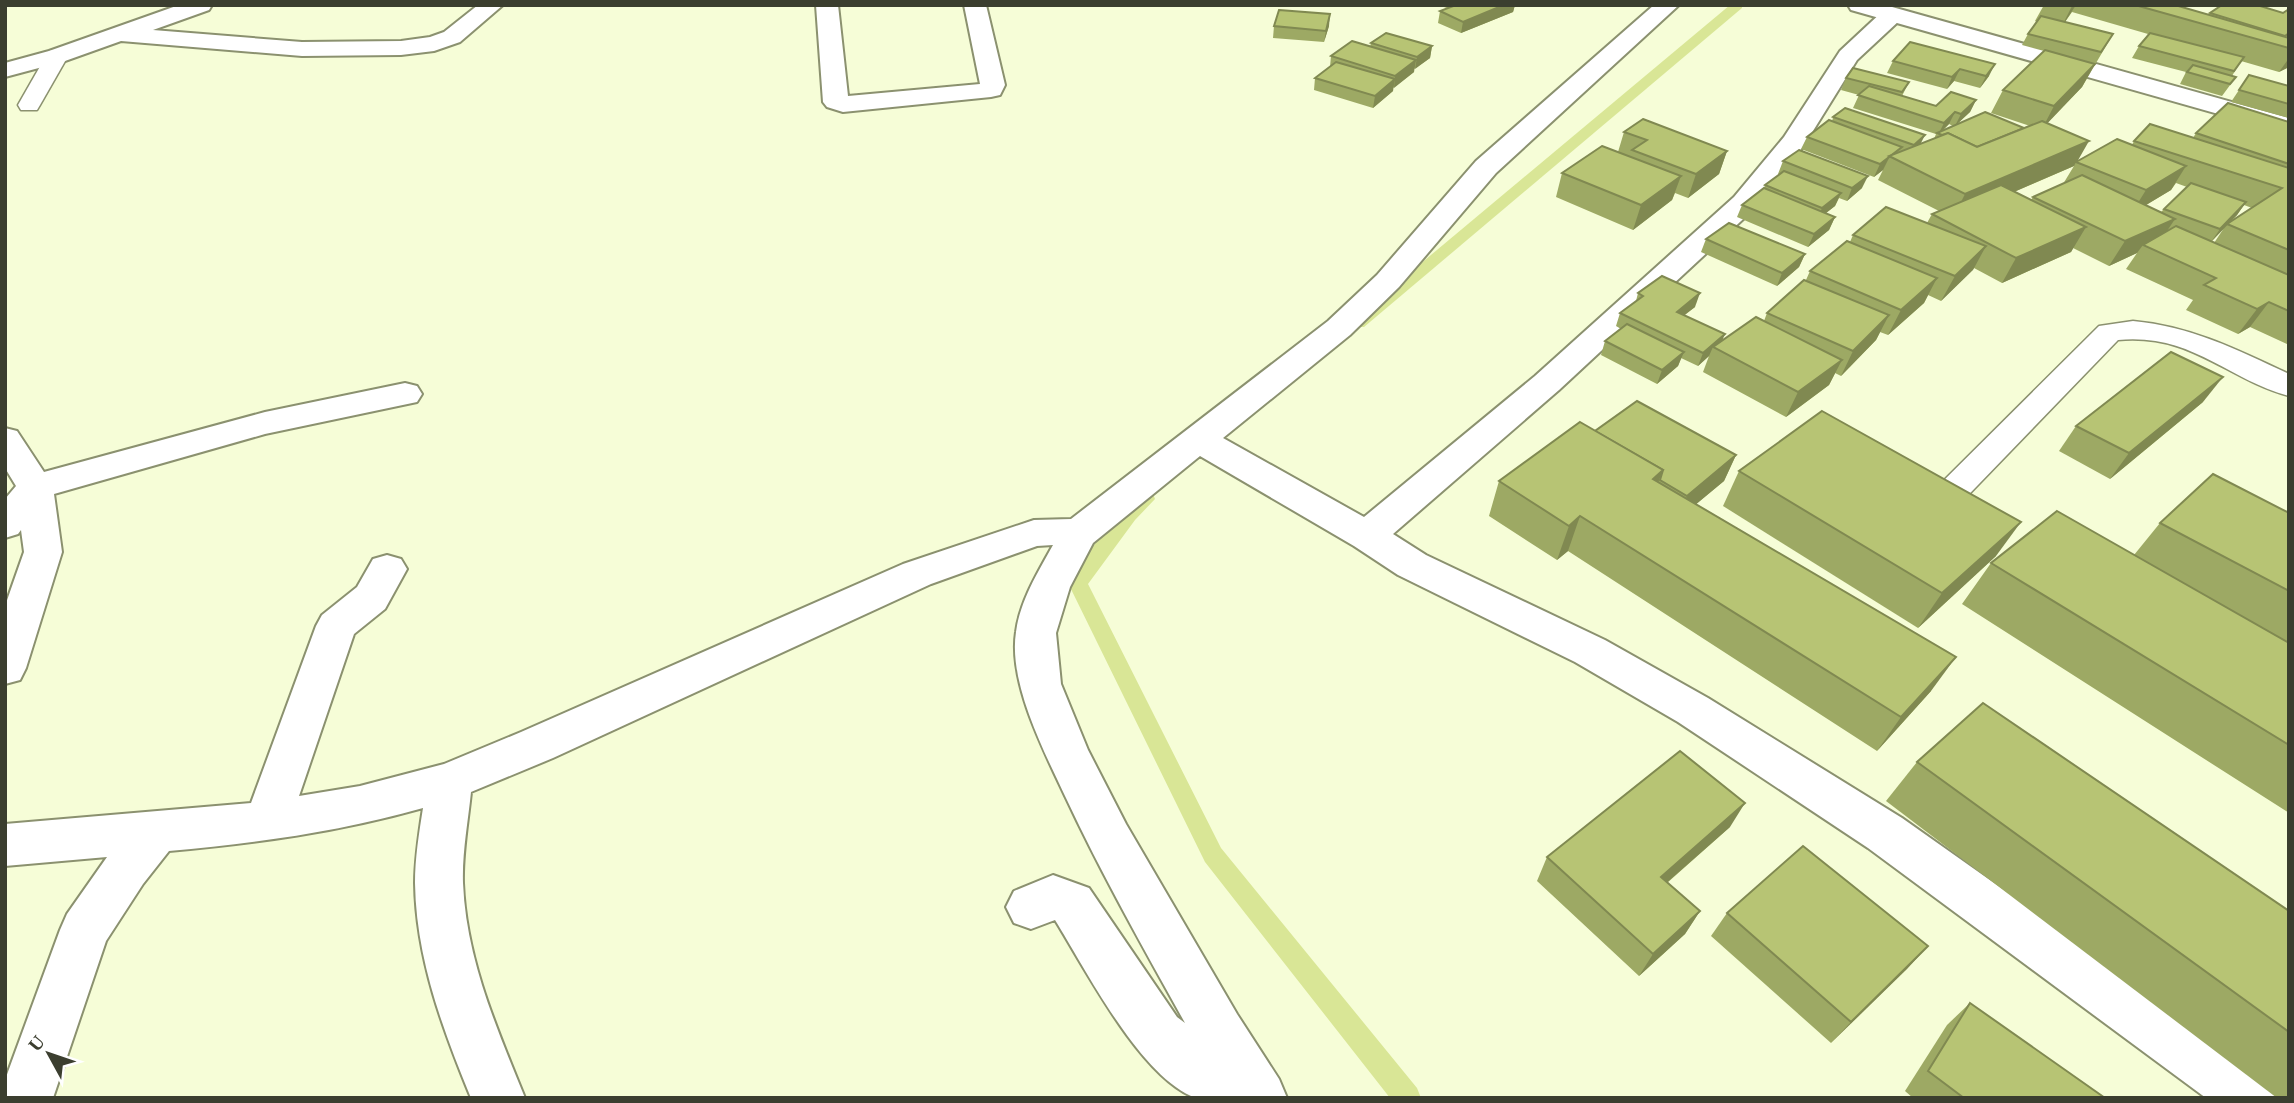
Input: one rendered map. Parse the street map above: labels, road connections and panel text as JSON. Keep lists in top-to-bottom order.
{
  "north": "top left"
}
